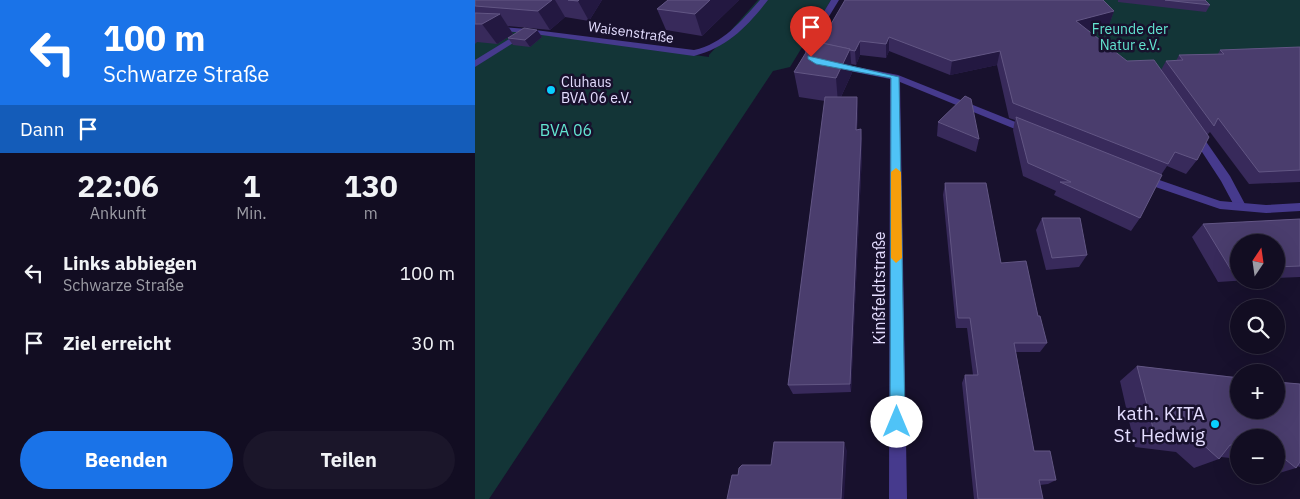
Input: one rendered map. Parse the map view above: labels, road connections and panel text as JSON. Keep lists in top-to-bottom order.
{
  "streets": {
    "street": ["Waisenstraße", "Kinßfeldtstraße"]
  },
  "parks": ["Freunde der Natur e.V.", "BVA 06"],
  "places": ["Cluhaus BVA 06 e.V.", "kath. KITA St. Hedwig"],
  "north": "top",
  "page": {
    "turn": ["100 m", "Schwarze Straße"],
    "then": "Dann",
    "eta": [
      "22:06",
      "Ankunft",
      "1",
      "Min.",
      "130",
      "m"
    ],
    "map_buttons": ["+", "−"],
    "list": [
      {
        "name": "Links abbiegen",
        "note": "Schwarze Straße",
        "value": "100 m"
      },
      {
        "name": "Ziel erreicht",
        "value": "30 m"
      }
    ],
    "buttons": ["Beenden", "Teilen"]
  }
}
